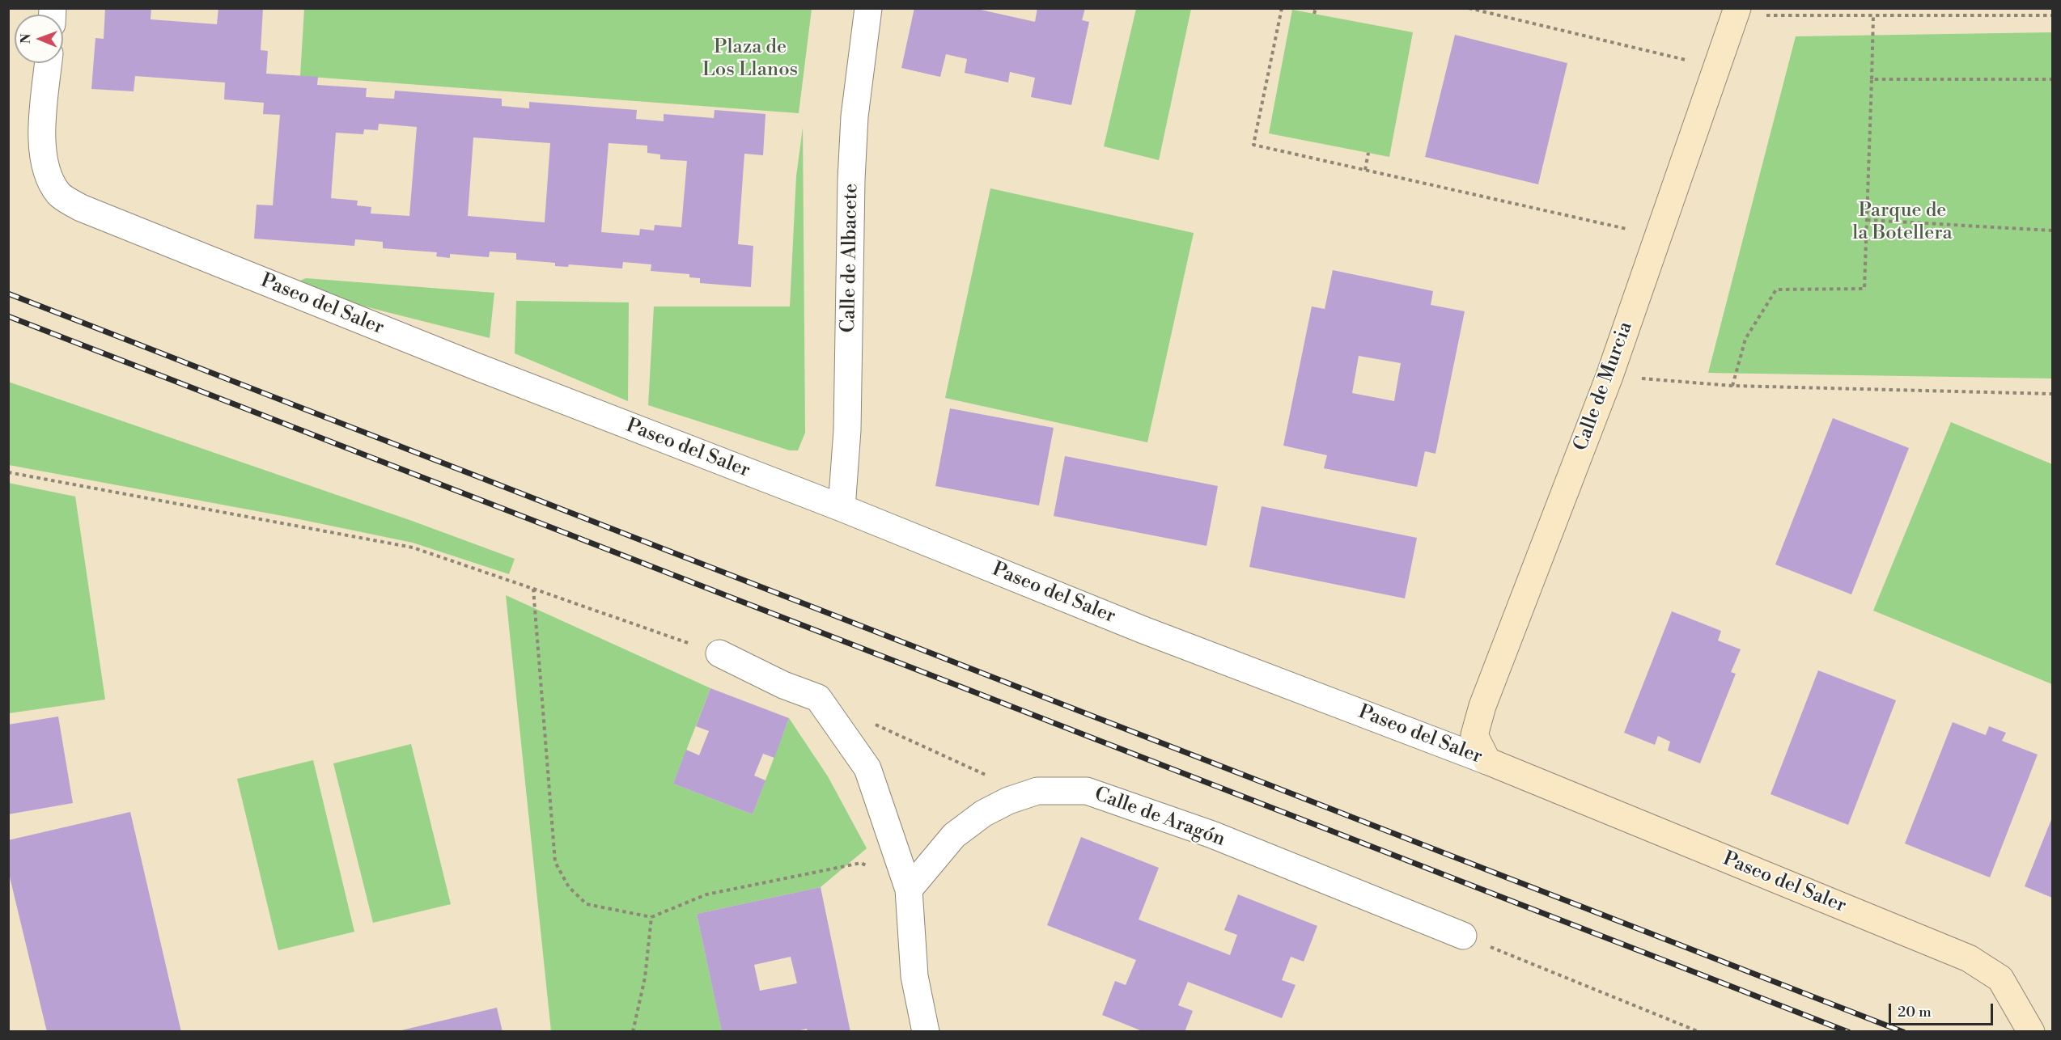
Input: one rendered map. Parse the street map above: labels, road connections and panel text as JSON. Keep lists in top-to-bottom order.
{
  "streets": {
    "street": [
      "Calle de Albacete",
      "Paseo del Saler",
      "Calle de Murcia",
      "Calle de Aragón"
    ]
  },
  "crossings": [
    ["Calle de Albacete", "Paseo del Saler"],
    ["Paseo del Saler", "Calle de Murcia"]
  ],
  "parks": ["Plaza de Los Llanos", "Parque de la Botellera"],
  "scale_bar": "20 m",
  "north": "left"
}
